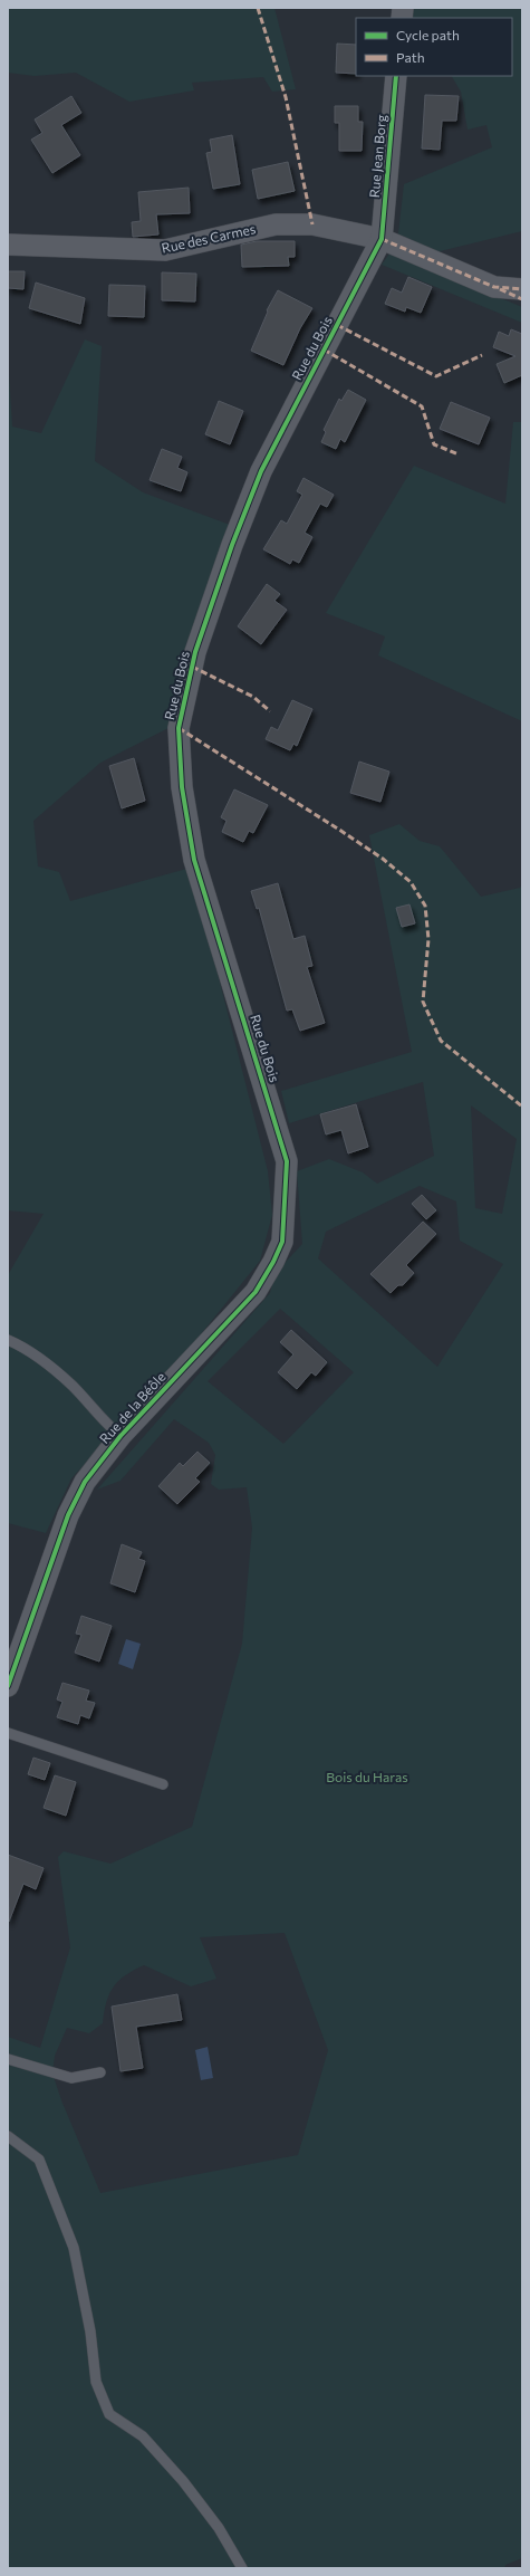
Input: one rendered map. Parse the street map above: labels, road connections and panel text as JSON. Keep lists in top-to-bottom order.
{
  "streets": {
    "street": [
      "Rue Jean Borg",
      "Rue des Carmes",
      "Rue du Bois",
      "Rue de la Béôle"
    ]
  },
  "crossings": [
    ["Rue Jean Borg", "Rue des Carmes"],
    ["Rue Jean Borg", "Rue du Bois"],
    ["Rue des Carmes", "Rue du Bois"],
    ["Rue du Bois", "Rue de la Béôle"]
  ],
  "parks": ["Bois du Haras"],
  "legend": ["Cycle path", "Path"]
}
